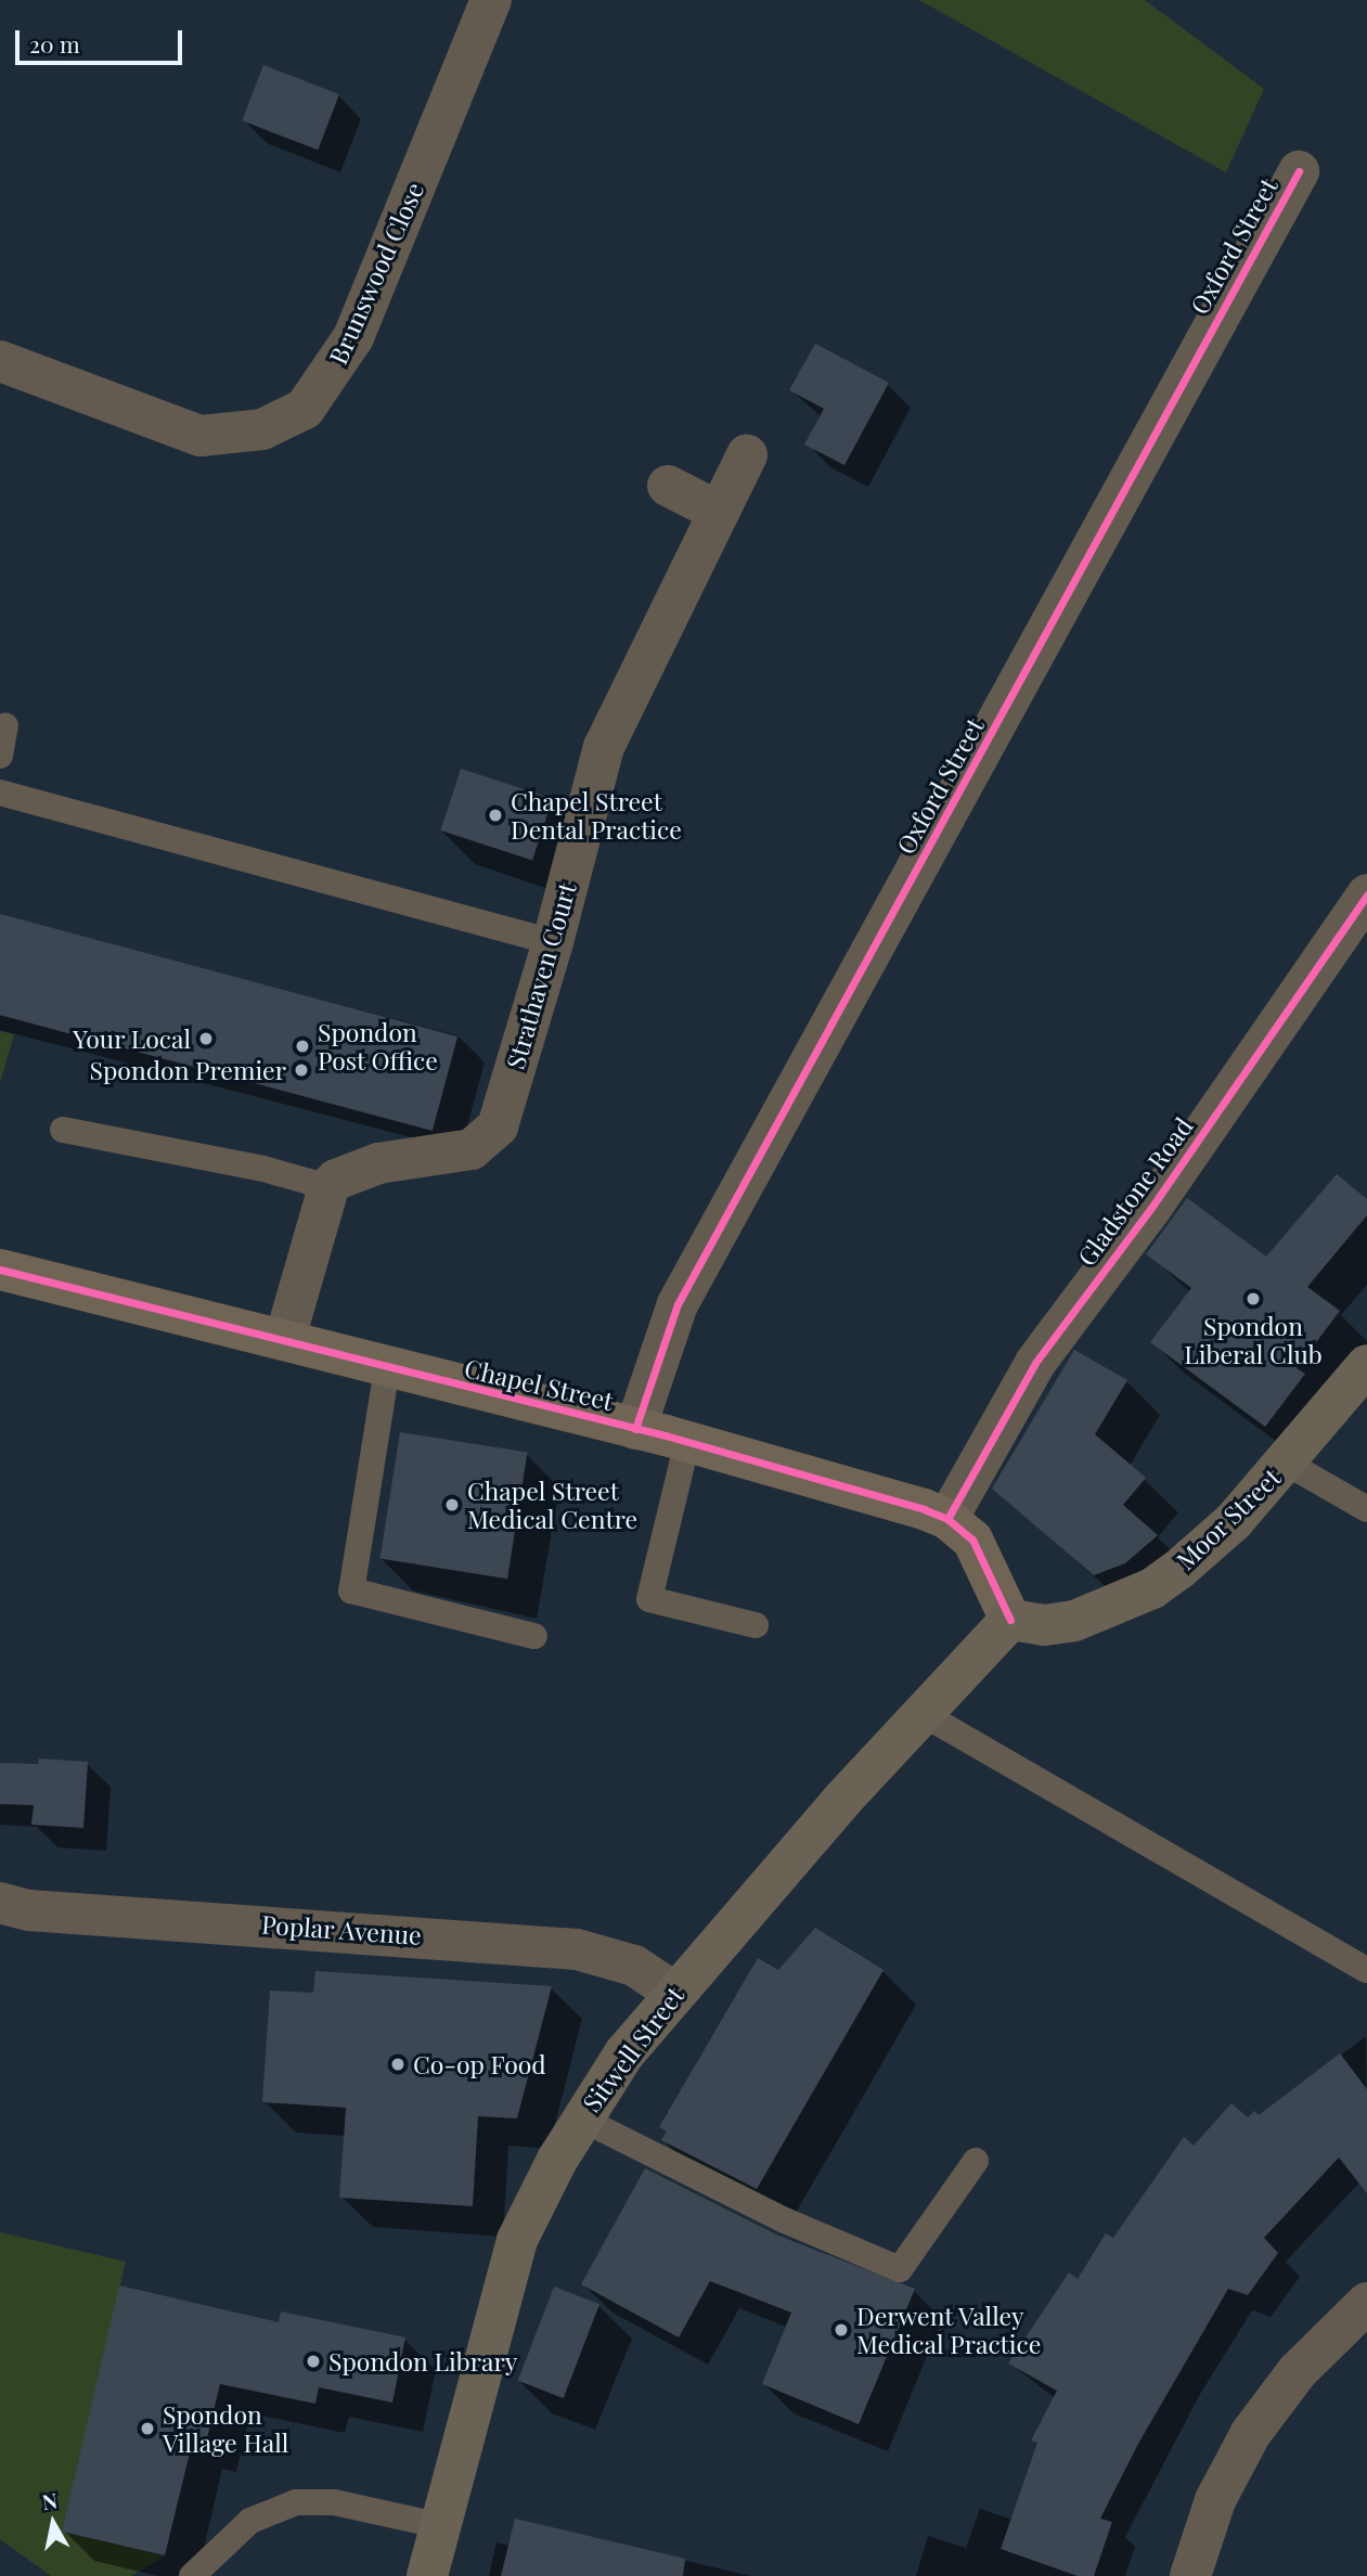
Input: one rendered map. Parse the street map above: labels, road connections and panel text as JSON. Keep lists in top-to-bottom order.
{
  "streets": {
    "main road": ["Moor Street", "Sitwell Street"],
    "street": [
      "Oxford Street",
      "Brunswood Close",
      "Strathaven Court",
      "Gladstone Road",
      "Chapel Street",
      "Poplar Avenue"
    ]
  },
  "crossings": [
    ["Oxford Street", "Chapel Street"],
    ["Gladstone Road", "Chapel Street"],
    ["Chapel Street", "Moor Street"],
    ["Chapel Street", "Sitwell Street"],
    ["Moor Street", "Sitwell Street"],
    ["Poplar Avenue", "Sitwell Street"]
  ],
  "places": [
    "Chapel Street Dental Practice",
    "Your Local",
    "Spondon Post Office",
    "Spondon Premier",
    "Spondon Liberal Club",
    "Chapel Street Medical Centre",
    "Co-op Food",
    "Derwent Valley Medical Practice",
    "Spondon Library",
    "Spondon Village Hall"
  ],
  "scale_bar": "20 m",
  "north": "top"
}
